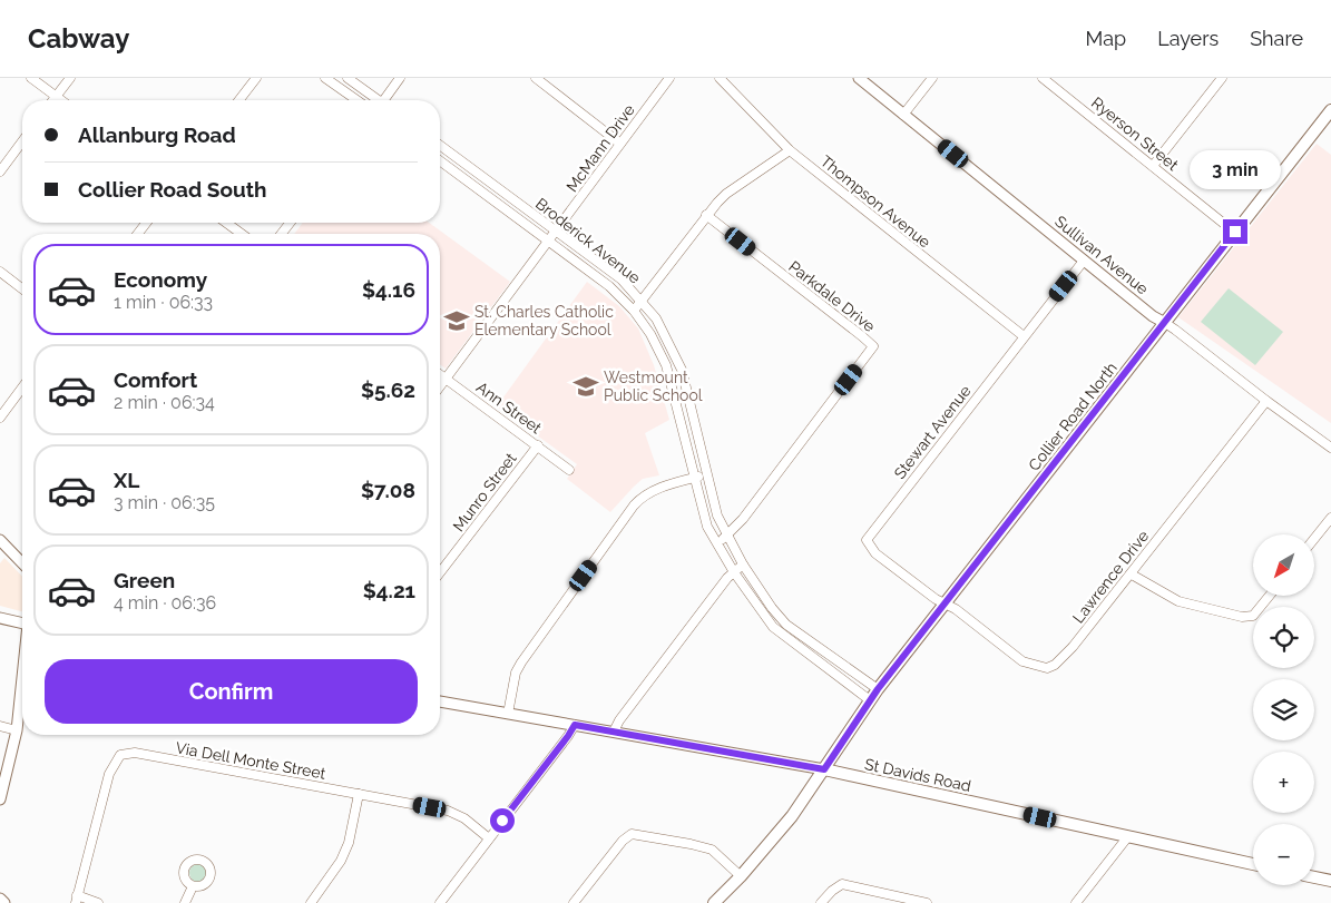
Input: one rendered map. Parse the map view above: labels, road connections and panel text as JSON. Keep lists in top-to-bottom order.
{
  "streets": {
    "main road": ["Collier Road North", "St Davids Road"],
    "street": [
      "Ryerson Street",
      "McMann Drive",
      "Thompson Avenue",
      "Broderick Avenue",
      "Sullivan Avenue",
      "Parkdale Drive",
      "Ann Street",
      "Stewart Avenue",
      "Munro Street",
      "Lawrence Drive",
      "Via Dell Monte Street"
    ]
  },
  "crossings": [
    ["Ryerson Street", "Collier Road North"],
    ["McMann Drive", "Broderick Avenue"],
    ["McMann Drive", "Ann Street"],
    ["Thompson Avenue", "Stewart Avenue"],
    ["Broderick Avenue", "Parkdale Drive"],
    ["Broderick Avenue", "Collier Road North"],
    ["Sullivan Avenue", "Collier Road North"],
    ["Sullivan Avenue", "Stewart Avenue"],
    ["Sullivan Avenue", "Lawrence Drive"],
    ["Ann Street", "Munro Street"],
    ["Collier Road North", "Stewart Avenue"],
    ["Collier Road North", "Lawrence Drive"],
    ["Collier Road North", "St Davids Road"],
    ["Stewart Avenue", "Lawrence Drive"]
  ],
  "places": {
    "school or university": ["St. Charles Catholic Elementary School", "Westmount Public School"]
  },
  "north": "bottom left",
  "page": {
    "header": "Cabway",
    "nav": ["Map", "Layers", "Share"],
    "banner": ["Allanburg Road", "Collier Road South"],
    "bubble": "3 min",
    "list": [
      {
        "name": "Economy",
        "note": "1 min · 06:33",
        "value": "$4.16"
      },
      {
        "name": "Comfort",
        "note": "2 min · 06:34",
        "value": "$5.62"
      },
      {
        "name": "XL",
        "note": "3 min · 06:35",
        "value": "$7.08"
      },
      {
        "name": "Green",
        "note": "4 min · 06:36",
        "value": "$4.21"
      }
    ],
    "map_buttons": ["+", "−"],
    "buttons": "Confirm"
  }
}
